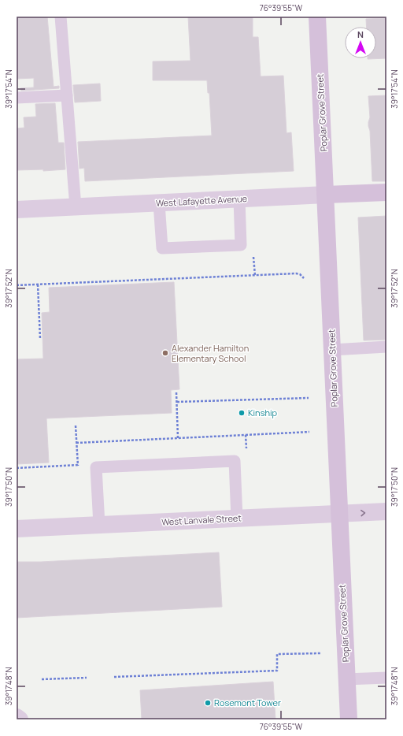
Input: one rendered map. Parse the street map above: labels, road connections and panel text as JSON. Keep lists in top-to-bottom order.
{
  "streets": {
    "main road": ["Poplar Grove Street", "West Lafayette Avenue"],
    "street": ["West Lanvale Street"]
  },
  "crossings": [
    ["Poplar Grove Street", "West Lafayette Avenue"],
    ["Poplar Grove Street", "West Lanvale Street"]
  ],
  "places": ["Alexander Hamilton Elementary School", "Kinship", "Rosemont Tower"],
  "north": "top",
  "coordinates": [
    "76°39'55\"W",
    "39°17'54\"N",
    "39°17'52\"N",
    "39°17'50\"N",
    "39°17'48\"N"
  ]
}
